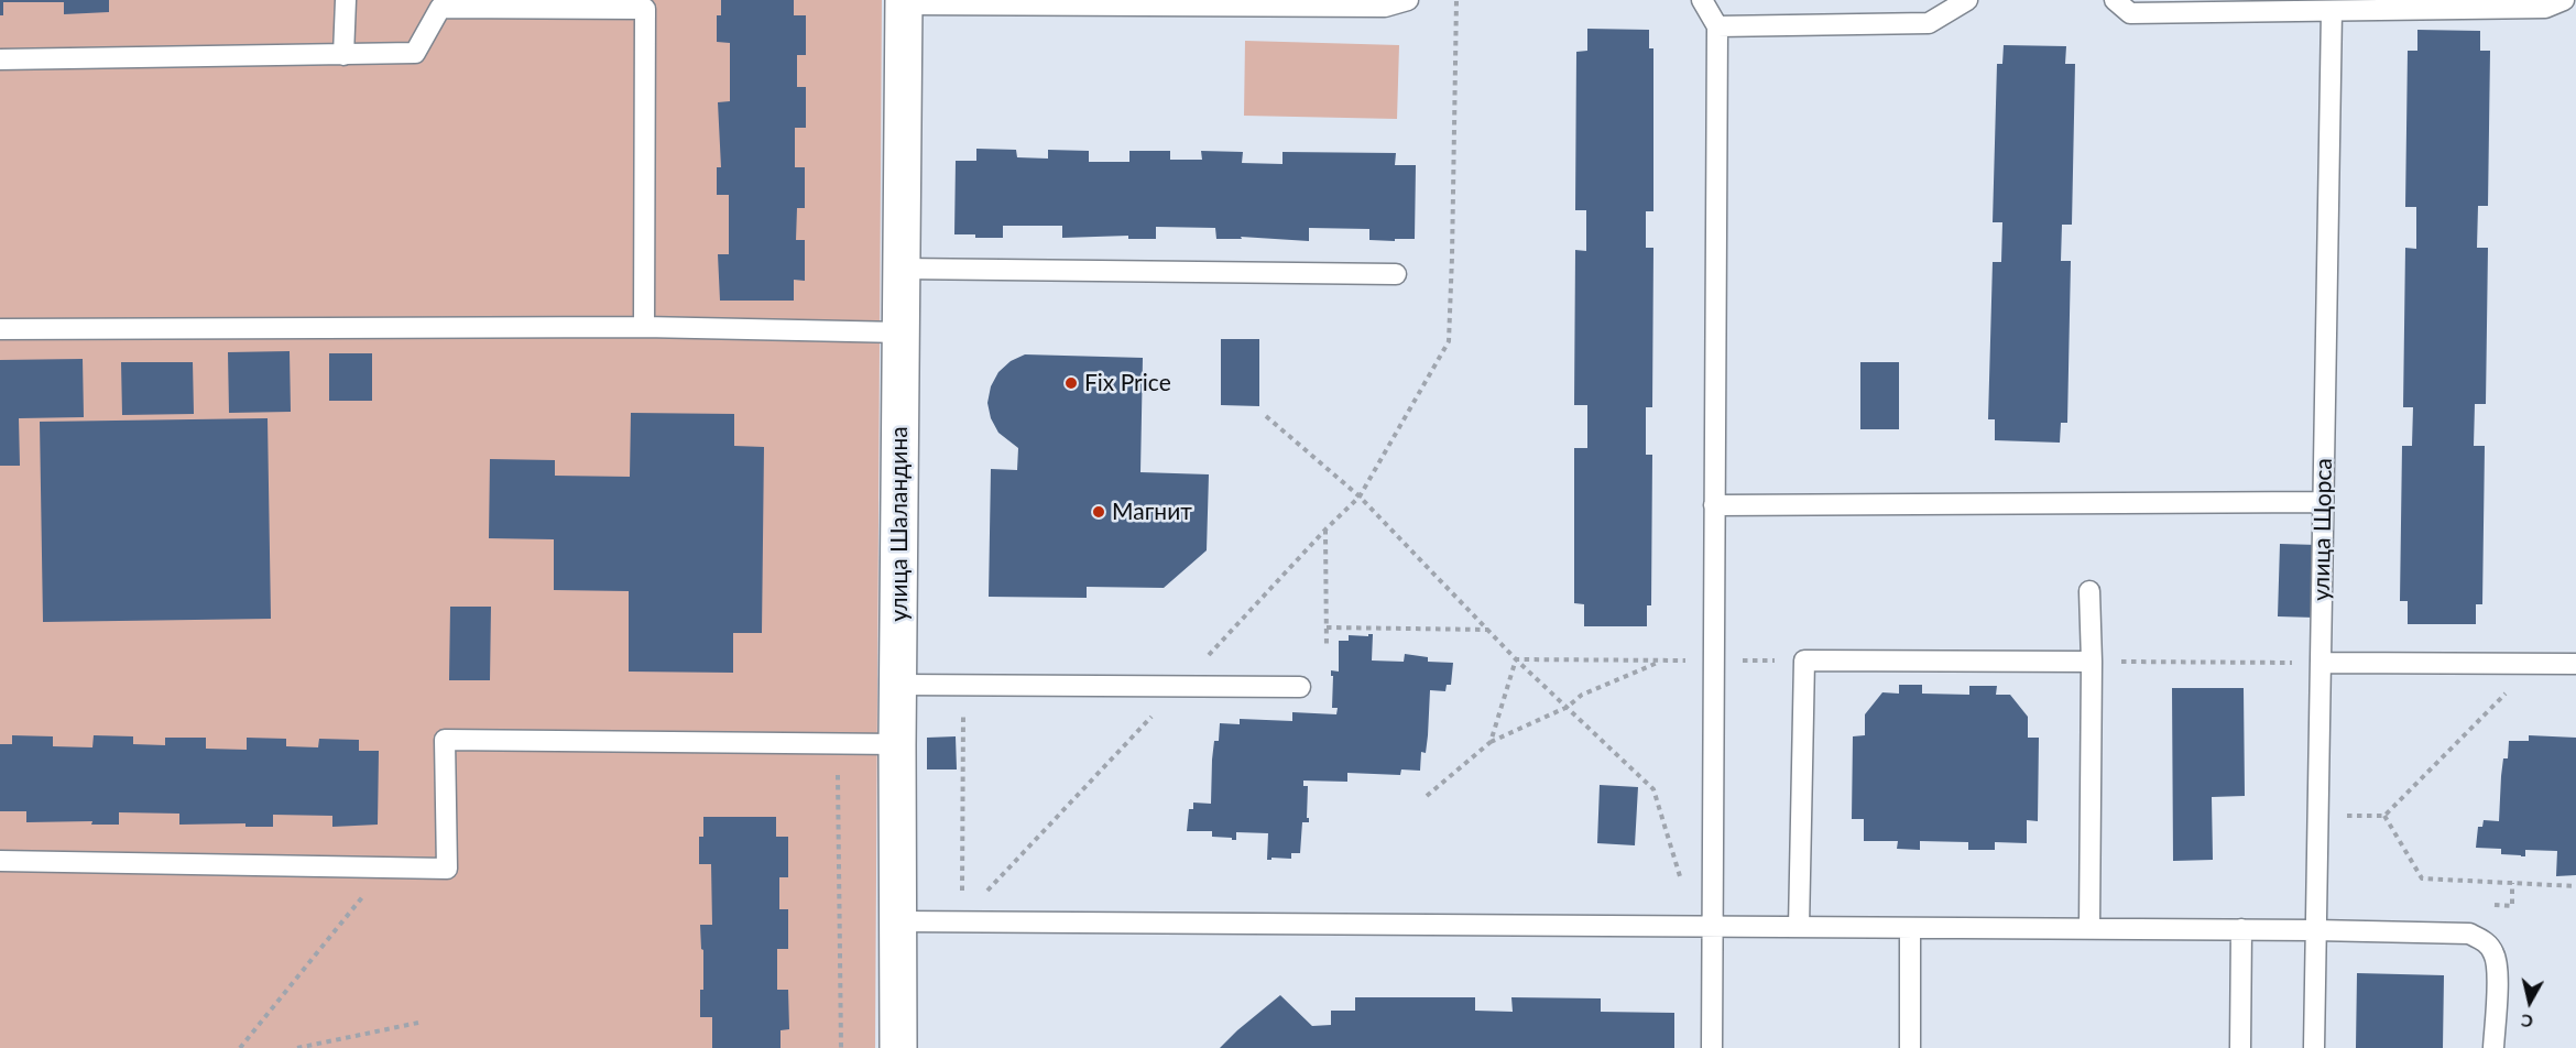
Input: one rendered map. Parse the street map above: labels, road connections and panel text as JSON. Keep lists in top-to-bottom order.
{
  "streets": {
    "street": ["улица Шаландина"],
    "lane": ["улица Щорса"]
  },
  "places": ["Fix Price", "Магнит"],
  "north": "bottom"
}
